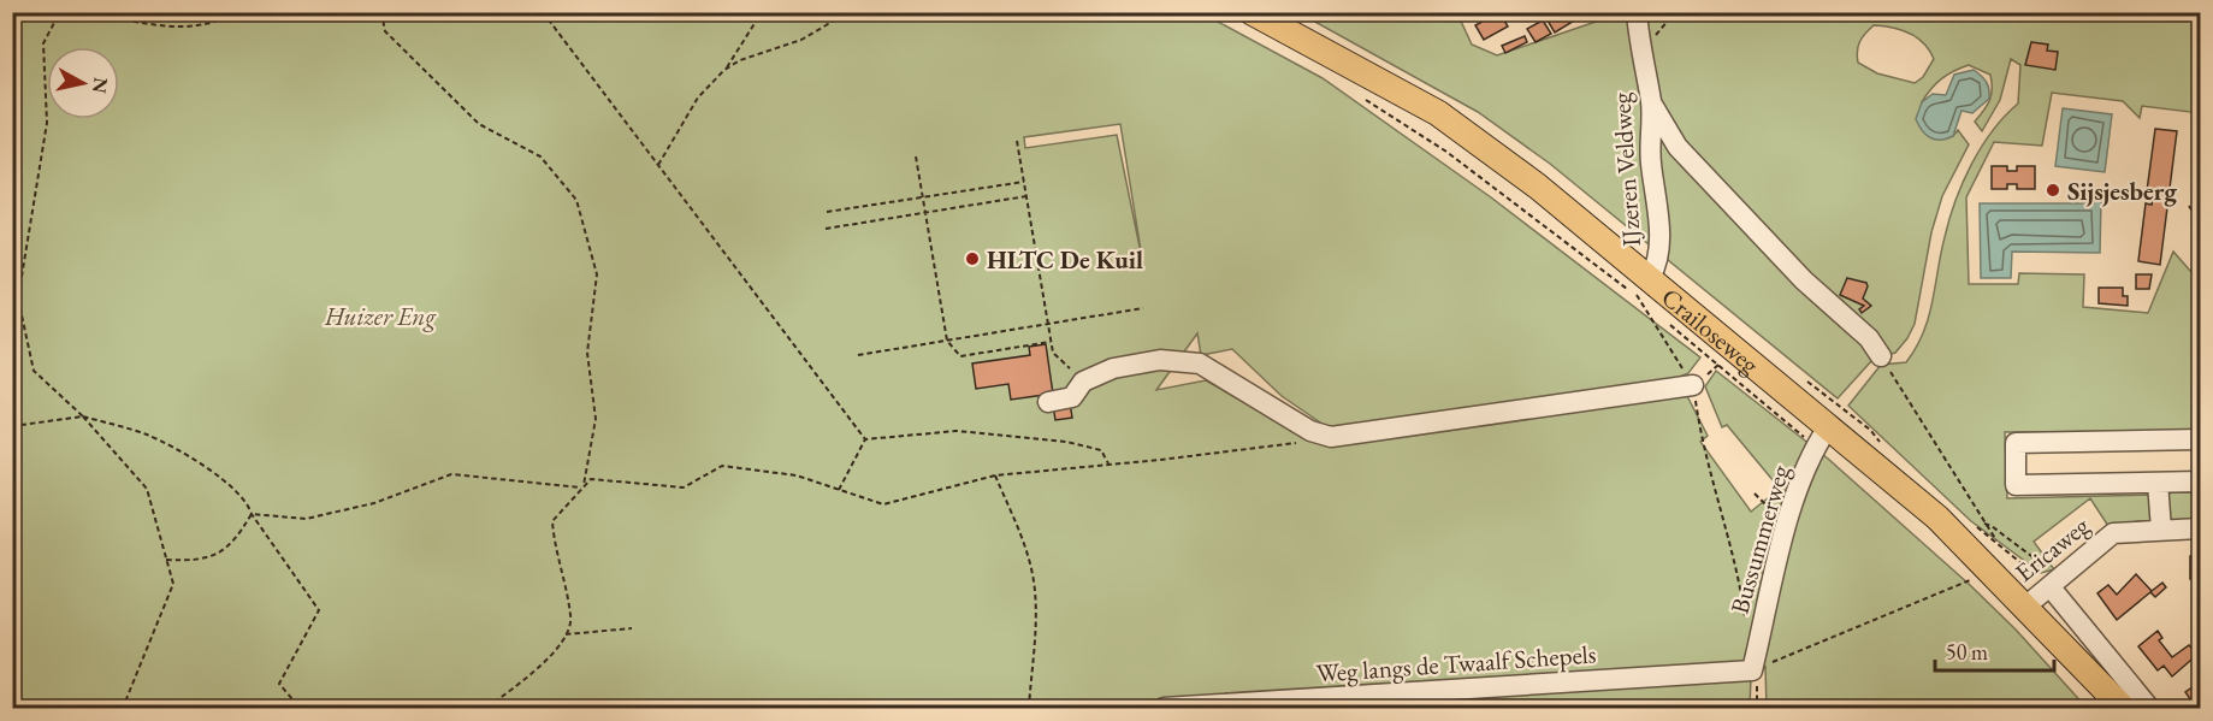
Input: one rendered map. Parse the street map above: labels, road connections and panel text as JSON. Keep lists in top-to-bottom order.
{
  "streets": {
    "main road": ["Crailoseweg"],
    "street": [
      "IJzeren Veldweg",
      "Bussummerweg",
      "Ericaweg",
      "Weg langs de Twaalf Schepels"
    ]
  },
  "crossings": [
    ["IJzeren Veldweg", "Crailoseweg"],
    ["Crailoseweg", "Bussummerweg"],
    ["Crailoseweg", "Ericaweg"],
    ["Bussummerweg", "Weg langs de Twaalf Schepels"]
  ],
  "parks": ["Huizer Eng"],
  "places": ["Sijsjesberg", "HLTC De Kuil"],
  "scale_bar": "50 m",
  "north": "right"
}
